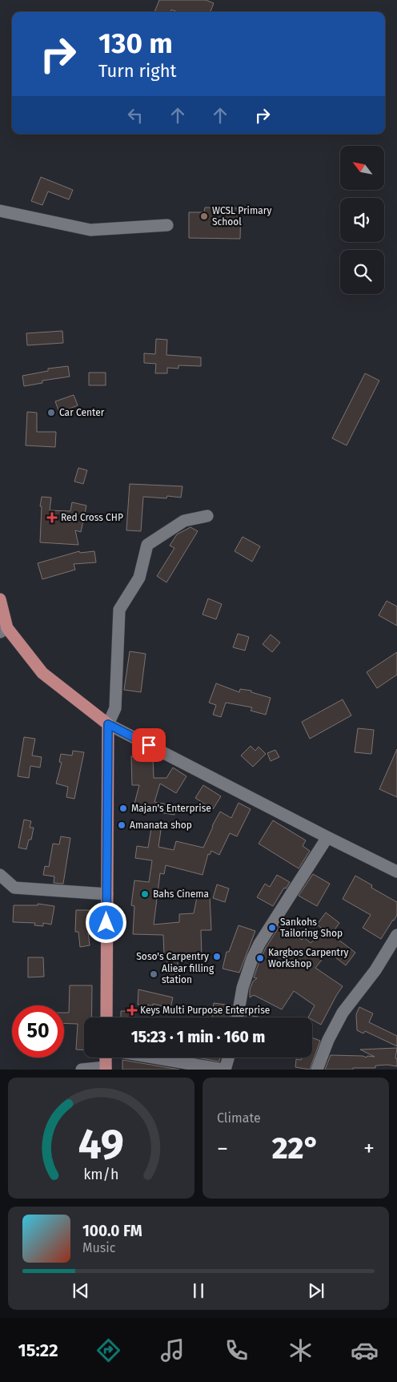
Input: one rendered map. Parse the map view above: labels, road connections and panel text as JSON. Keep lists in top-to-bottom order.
{
  "places": {
    "other": [
      "WCSL Primary School",
      "Car Center",
      "Majan's Enterprise",
      "Amanata shop",
      "Bahs Cinema",
      "Sankohs Tailoring Shop",
      "Soso's Carpentry",
      "Kargbos Carpentry Workshop",
      "Aliear filling station"
    ],
    "health": ["Red Cross CHP", "Keys Multi Purpose Enterprise"]
  },
  "north": "top left",
  "page": {
    "turn": ["130 m", "Turn right"],
    "limit": "50",
    "trip": "15:23 · 1 min · 160 m",
    "tile": "Climate",
    "heat": ["−", "22°", "+"],
    "song": ["100.0 FM", "Music"],
    "tabs": "15:22",
    "gauge": ["49", "km/h"]
  }
}
